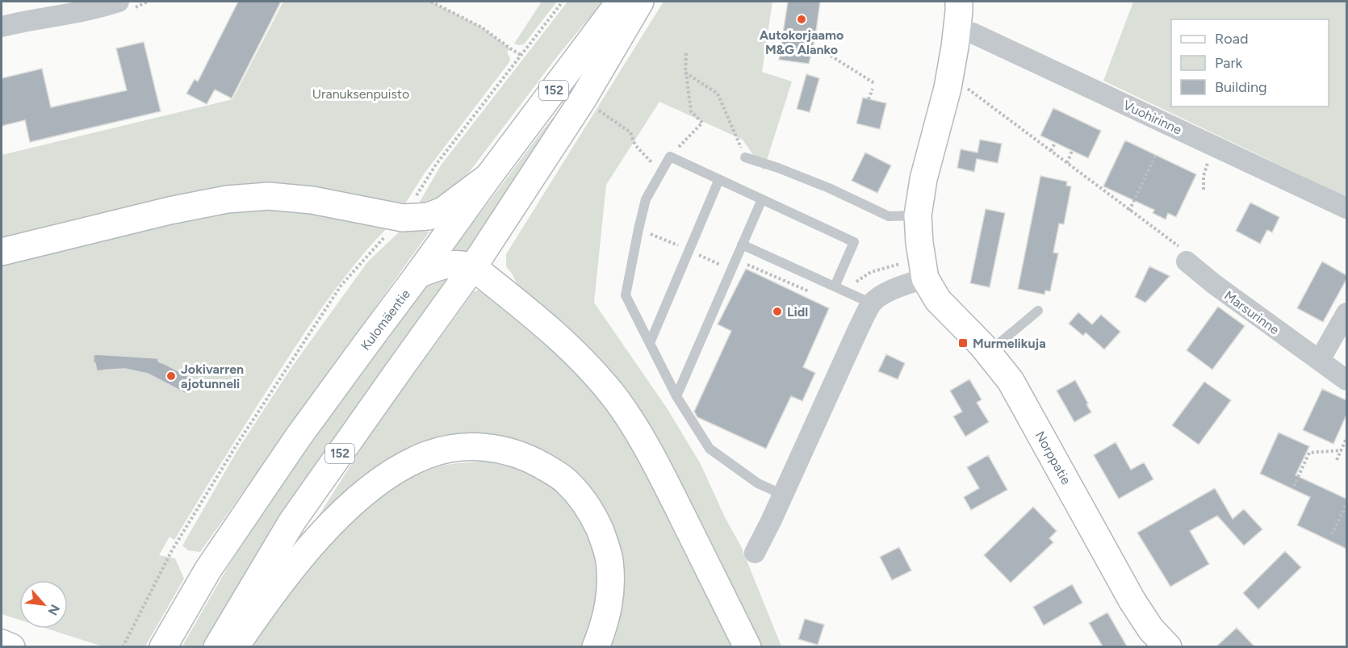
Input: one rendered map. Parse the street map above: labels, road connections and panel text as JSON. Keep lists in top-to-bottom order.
{
  "streets": {
    "main road": ["152", "Kulomäentie", "Norppatie"],
    "street": ["Vuohirinne", "Marsurinne"]
  },
  "parks": ["Uranuksenpuisto"],
  "places": {
    "other": ["Autokorjaamo M&G Alanko", "Lidl", "Jokivarren ajotunneli"],
    "transit": ["Murmelikuja"]
  },
  "legend": ["Road", "Park", "Building"],
  "north": "bottom right"
}
